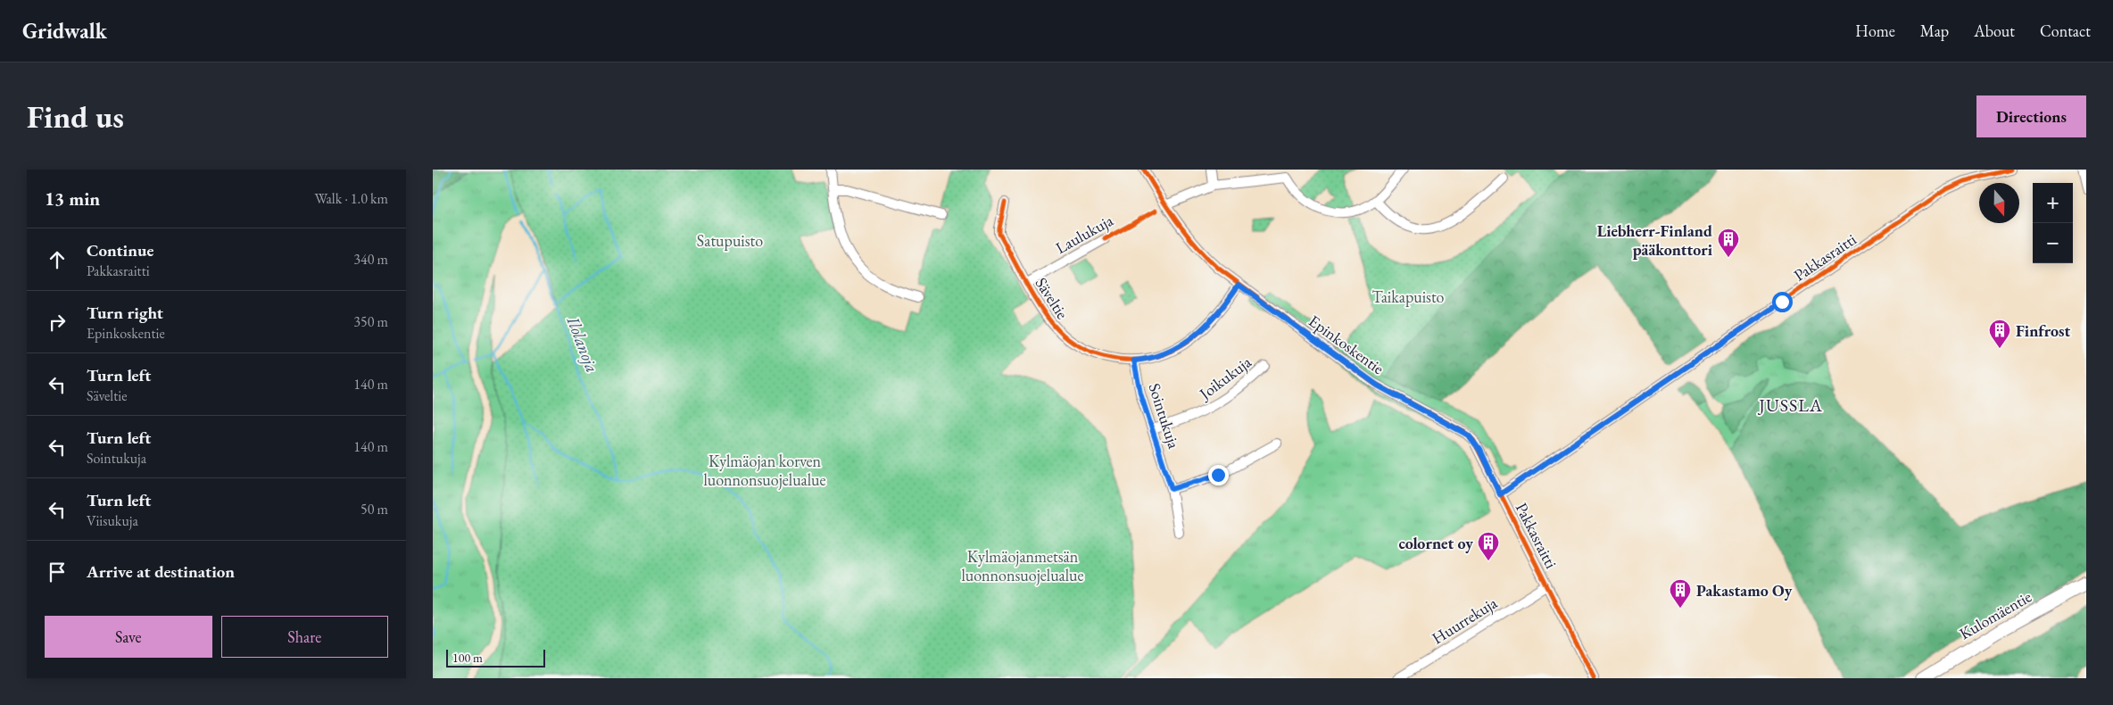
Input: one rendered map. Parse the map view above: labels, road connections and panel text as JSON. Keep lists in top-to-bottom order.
{
  "streets": {
    "main road": ["Kulomäentie"],
    "street": [
      "Laulukuja",
      "Pakkasraitti",
      "Säveltie",
      "Epinkoskentie",
      "Joikukuja",
      "Sointukuja",
      "Huurrekuja"
    ]
  },
  "crossings": [
    ["Laulukuja", "Säveltie"],
    ["Pakkasraitti", "Epinkoskentie"],
    ["Pakkasraitti", "Huurrekuja"],
    ["Säveltie", "Epinkoskentie"],
    ["Säveltie", "Sointukuja"],
    ["Joikukuja", "Sointukuja"]
  ],
  "districts": ["JUSSLA"],
  "water": ["Ilolanoja"],
  "parks": [
    "Satupuisto",
    "Taikapuisto",
    "Kylmäojan korven luonnonsuojelualue",
    "Kylmäojanmetsän luonnonsuojelualue"
  ],
  "places": {
    "building": [
      "Liebherr-Finland pääkonttori",
      "Finfrost",
      "colornet oy",
      "Pakastamo Oy"
    ]
  },
  "scale_bar": "100 m",
  "north": "bottom",
  "page": {
    "header": "Gridwalk",
    "nav": [
      "Home",
      "Map",
      "About",
      "Contact"
    ],
    "buttons": [
      "Directions",
      ["Save", "Share"]
    ],
    "title": "Find us",
    "heading": ["13 min", "Walk · 1.0 km"],
    "map_buttons": ["+", "−"],
    "list": [
      ["Continue", "Pakkasraitti", "340 m"],
      ["Turn right", "Epinkoskentie", "350 m"],
      ["Turn left", "Säveltie", "140 m"],
      ["Turn left", "Sointukuja", "140 m"],
      ["Turn left", "Viisukuja", "50 m"],
      "Arrive at destination"
    ],
    "scale": "100 m"
  }
}
